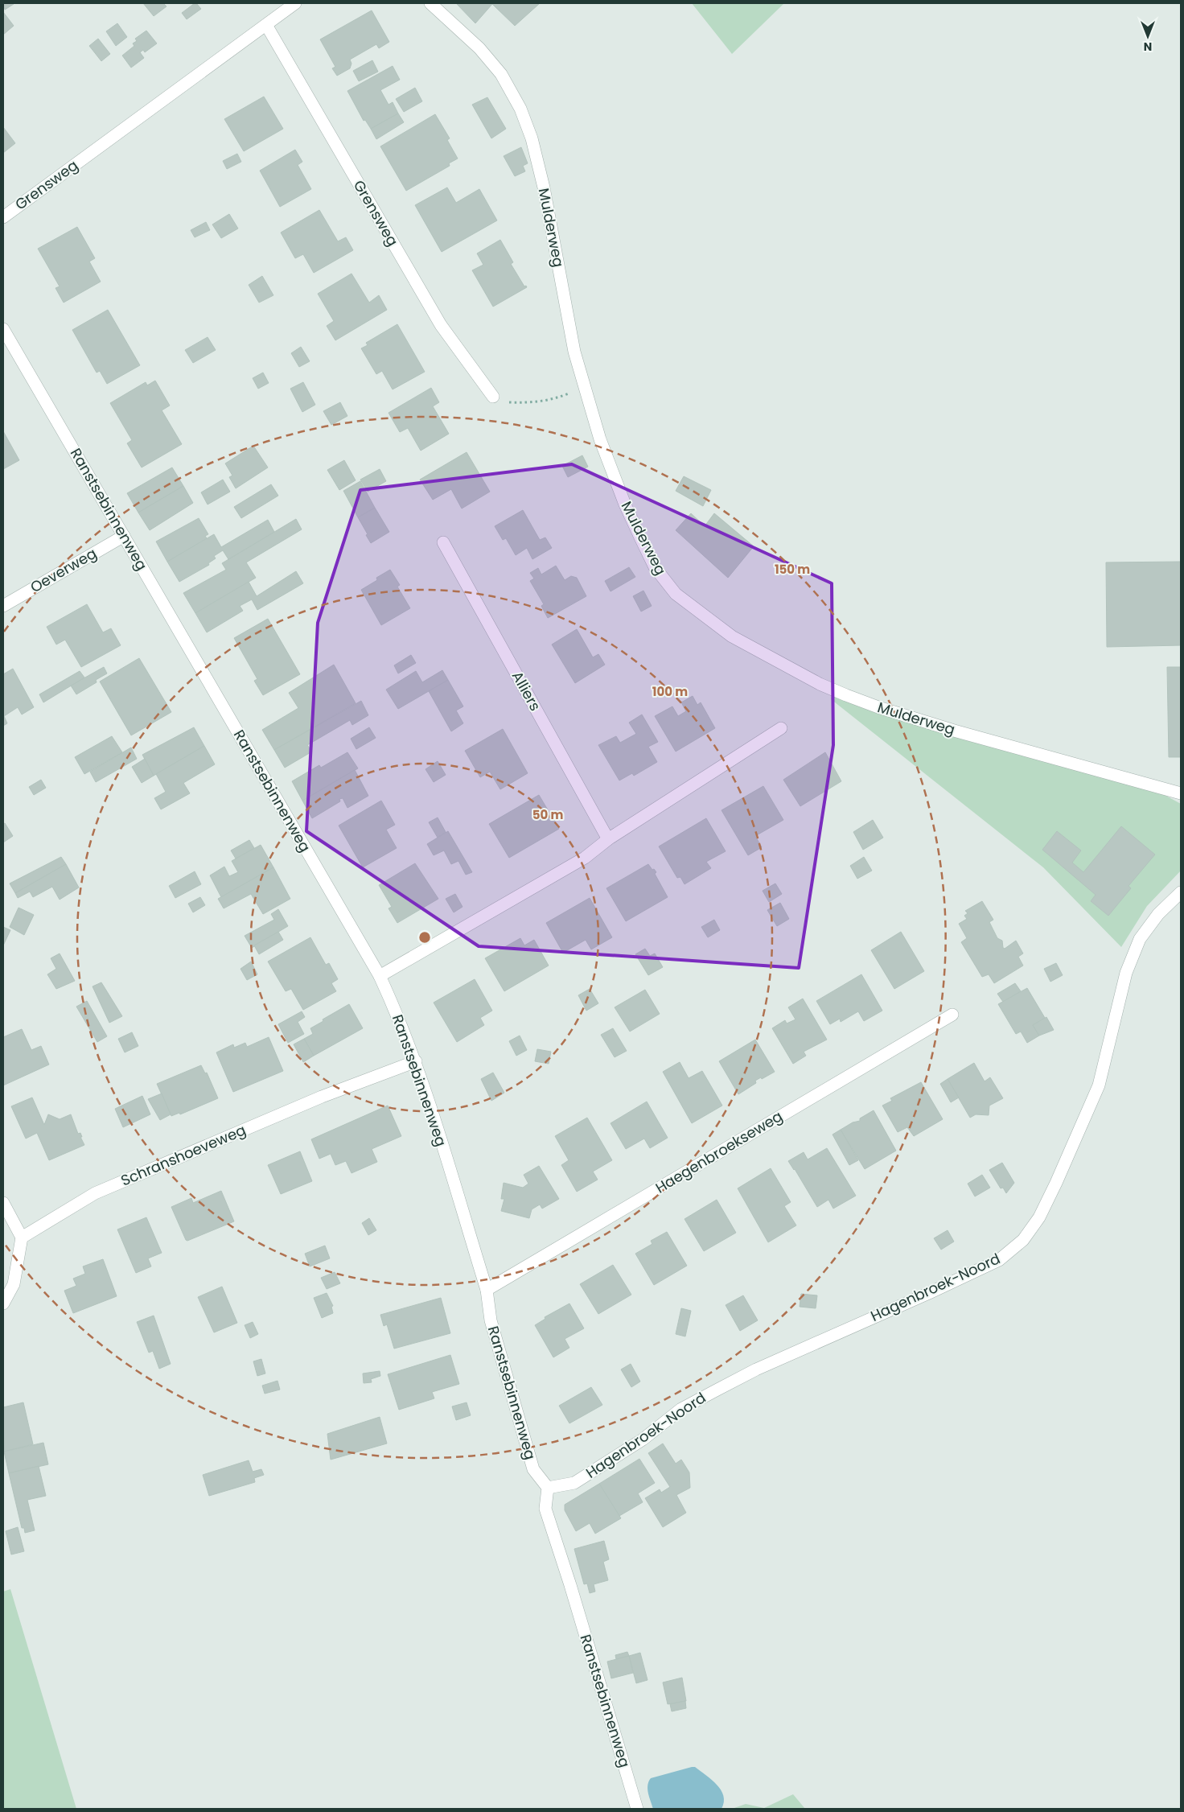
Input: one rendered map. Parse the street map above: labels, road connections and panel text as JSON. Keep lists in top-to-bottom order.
{
  "streets": {
    "street": [
      "Grensweg",
      "Mulderweg",
      "Ranstsebinnenweg",
      "Oeverweg",
      "Alliers",
      "Haegenbroekseweg",
      "Schranshoeveweg",
      "Hagenbroek-Noord"
    ]
  },
  "crossings": [
    ["Ranstsebinnenweg", "Oeverweg"],
    ["Ranstsebinnenweg", "Haegenbroekseweg"],
    ["Ranstsebinnenweg", "Schranshoeveweg"],
    ["Ranstsebinnenweg", "Hagenbroek-Noord"]
  ],
  "north": "bottom",
  "rings": ["150 m", "100 m", "50 m"]
}
